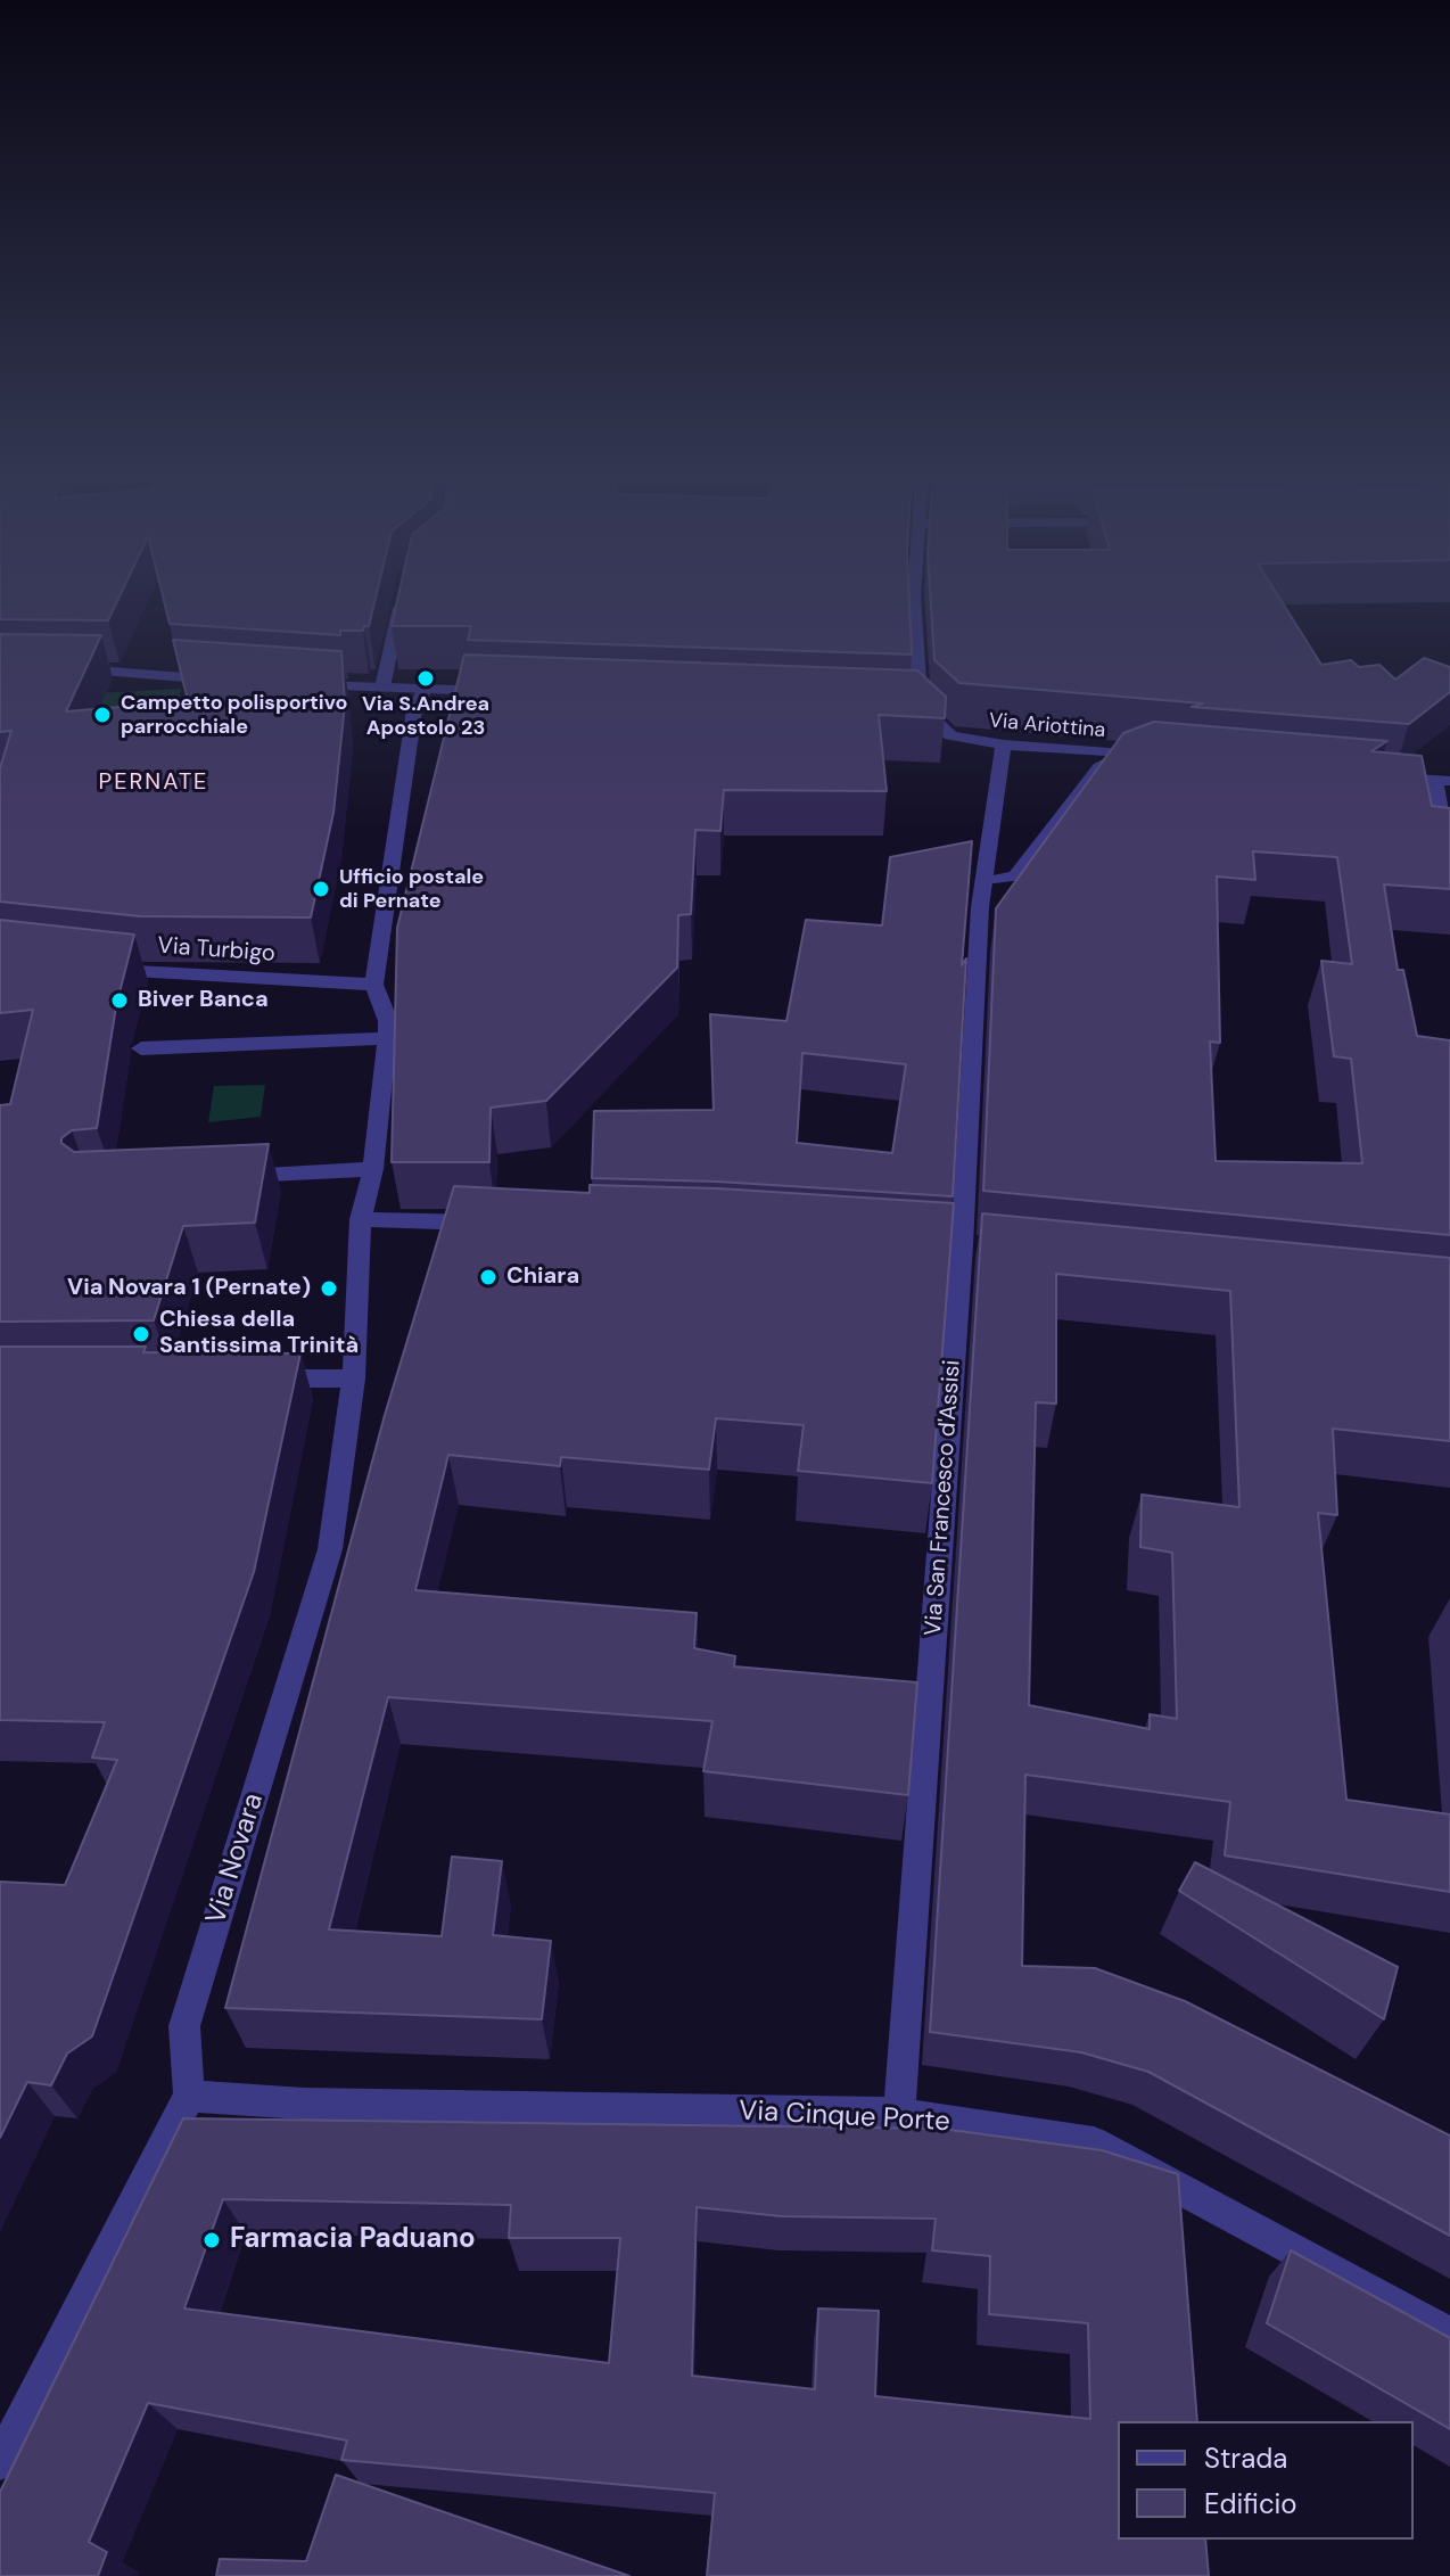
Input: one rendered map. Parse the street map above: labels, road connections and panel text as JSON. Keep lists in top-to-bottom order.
{
  "streets": {
    "street": [
      "Via Ariottina",
      "Via Turbigo",
      "Via San Francesco d'Assisi",
      "Via Novara",
      "Via Cinque Porte"
    ]
  },
  "crossings": [
    ["Via Ariottina", "Via San Francesco d'Assisi"],
    ["Via Turbigo", "Via Novara"],
    ["Via San Francesco d'Assisi", "Via Cinque Porte"],
    ["Via Novara", "Via Cinque Porte"]
  ],
  "districts": ["PERNATE"],
  "places": [
    "Via S.Andrea Apostolo 23",
    "Campetto polisportivo parrocchiale",
    "Ufficio postale di Pernate",
    "Biver Banca",
    "Chiara",
    "Via Novara 1 (Pernate)",
    "Chiesa della Santissima Trinità",
    "Farmacia Paduano"
  ],
  "legend": ["Strada", "Edificio"]
}
